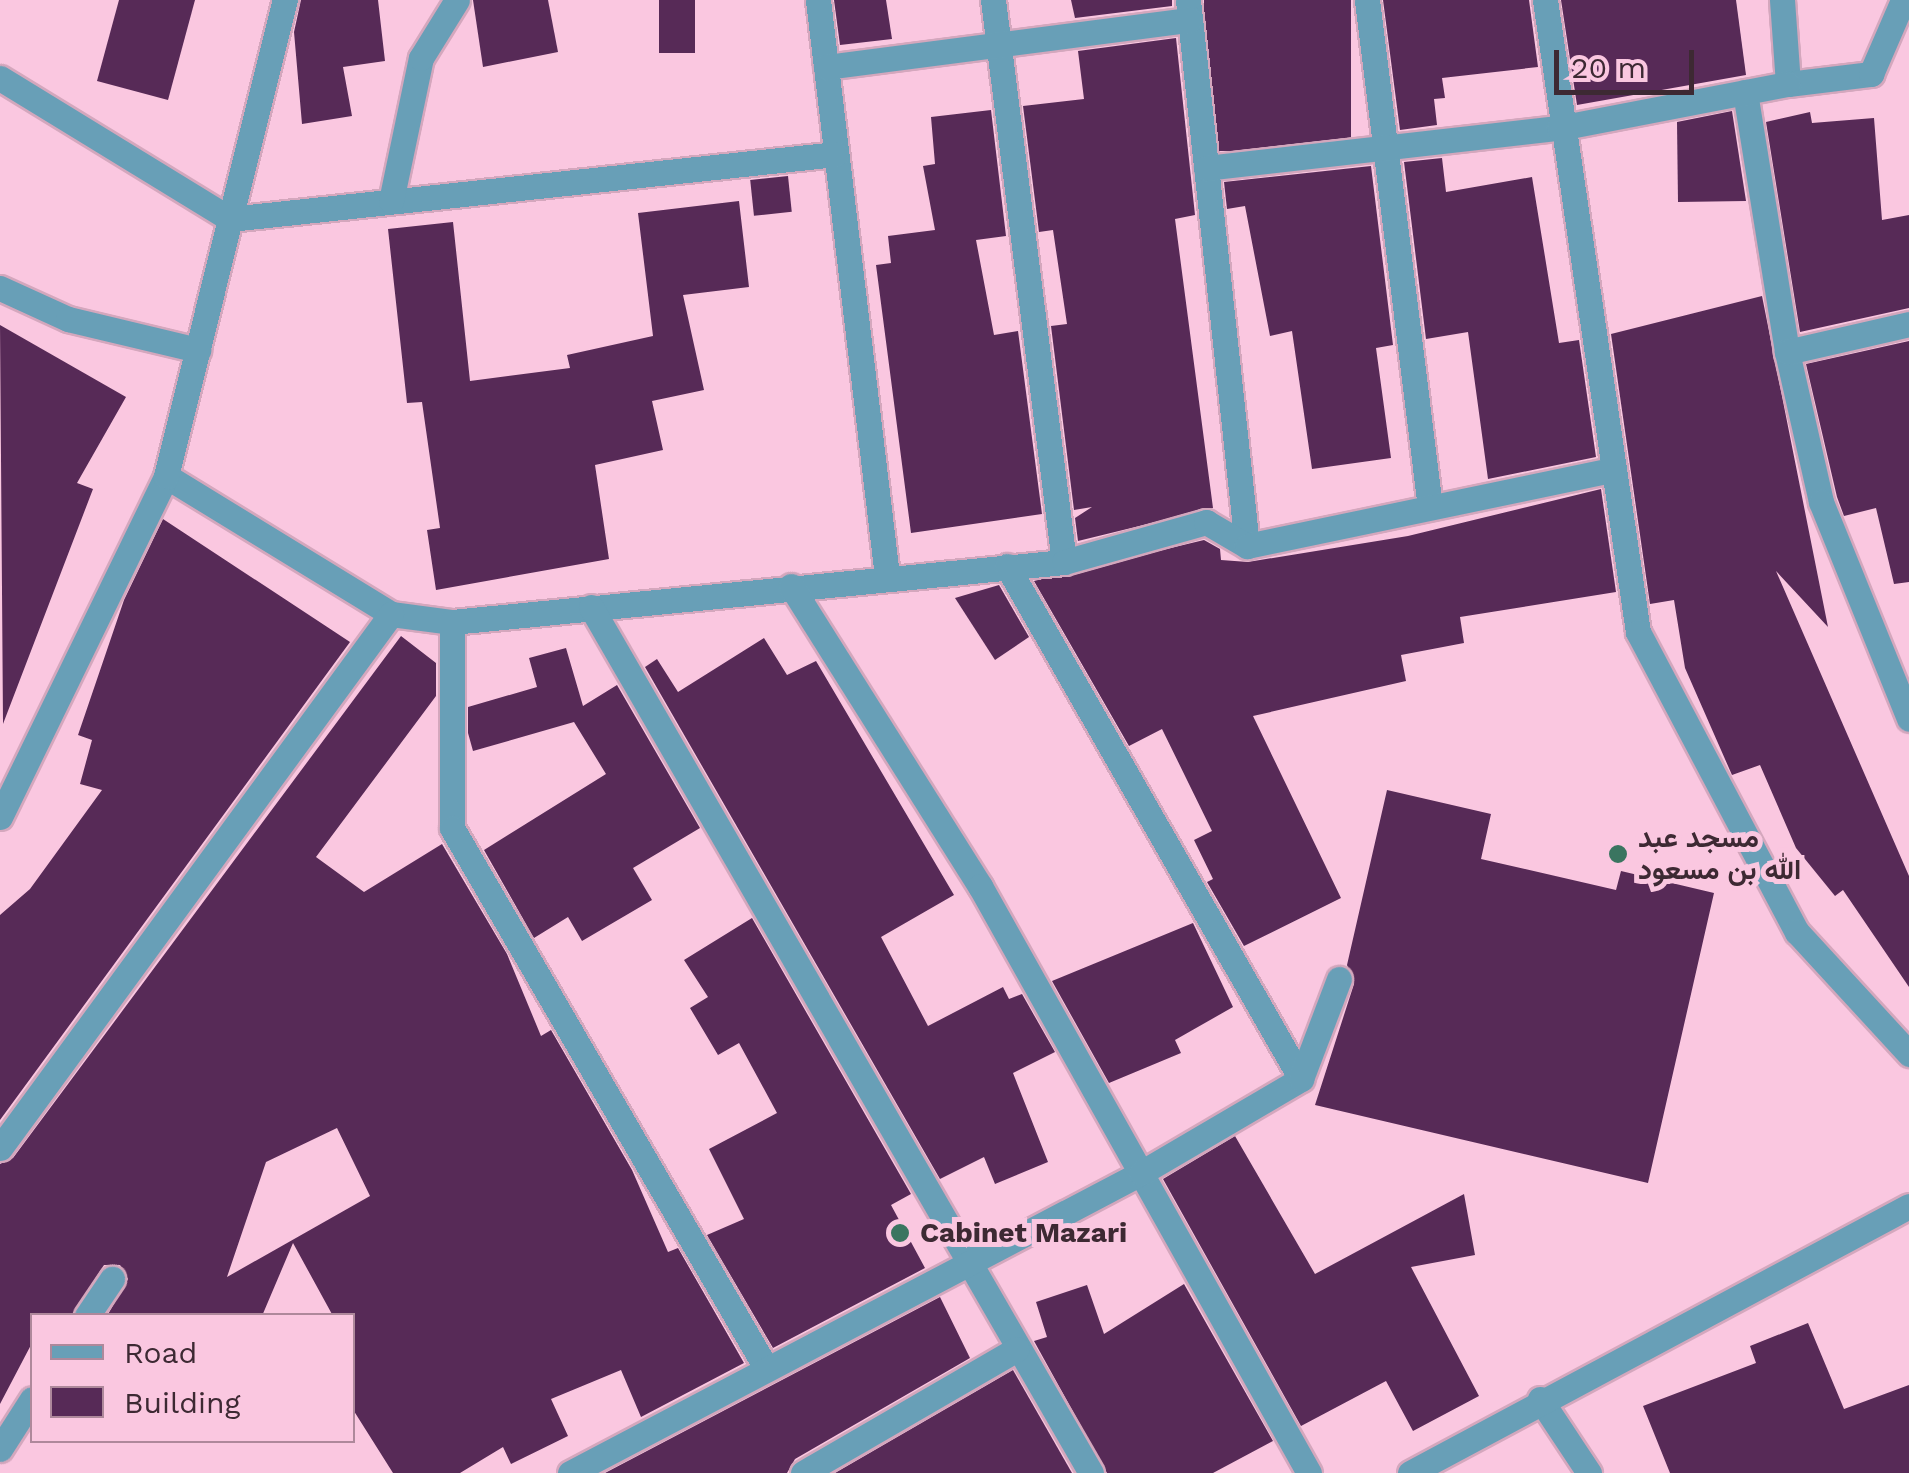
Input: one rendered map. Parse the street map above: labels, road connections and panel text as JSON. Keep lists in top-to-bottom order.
{
  "places": ["مسجد عبد الله بن مسعود", "Cabinet Mazari"],
  "legend": ["Road", "Building"],
  "scale_bar": "20 m"
}
